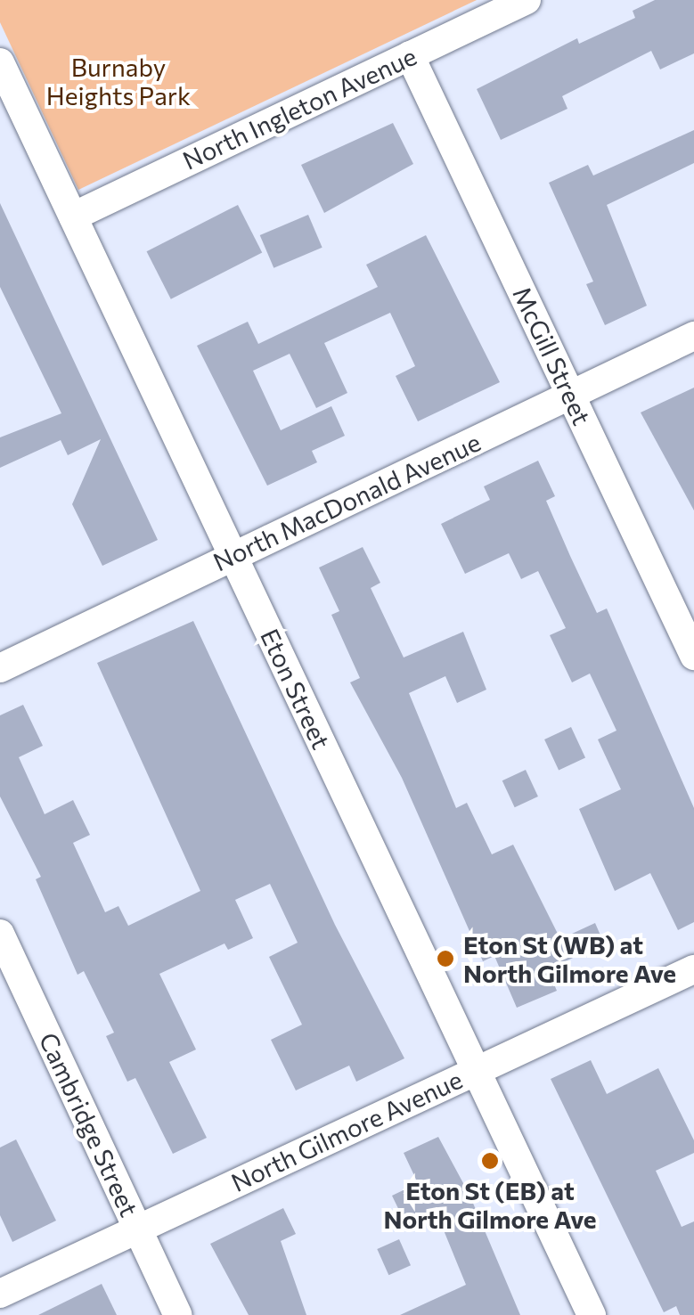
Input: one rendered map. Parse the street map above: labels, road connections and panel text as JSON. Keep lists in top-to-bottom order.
{
  "streets": {
    "street": [
      "North Ingleton Avenue",
      "McGill Street",
      "North MacDonald Avenue",
      "Eton Street",
      "Cambridge Street",
      "North Gilmore Avenue"
    ]
  },
  "crossings": [
    ["North Ingleton Avenue", "McGill Street"],
    ["North Ingleton Avenue", "Eton Street"],
    ["McGill Street", "North MacDonald Avenue"],
    ["North MacDonald Avenue", "Eton Street"],
    ["Eton Street", "North Gilmore Avenue"],
    ["Cambridge Street", "North Gilmore Avenue"]
  ],
  "parks": ["Burnaby Heights Park"],
  "places": ["Eton St (WB) at North Gilmore Ave", "Eton St (EB) at North Gilmore Ave"]
}
